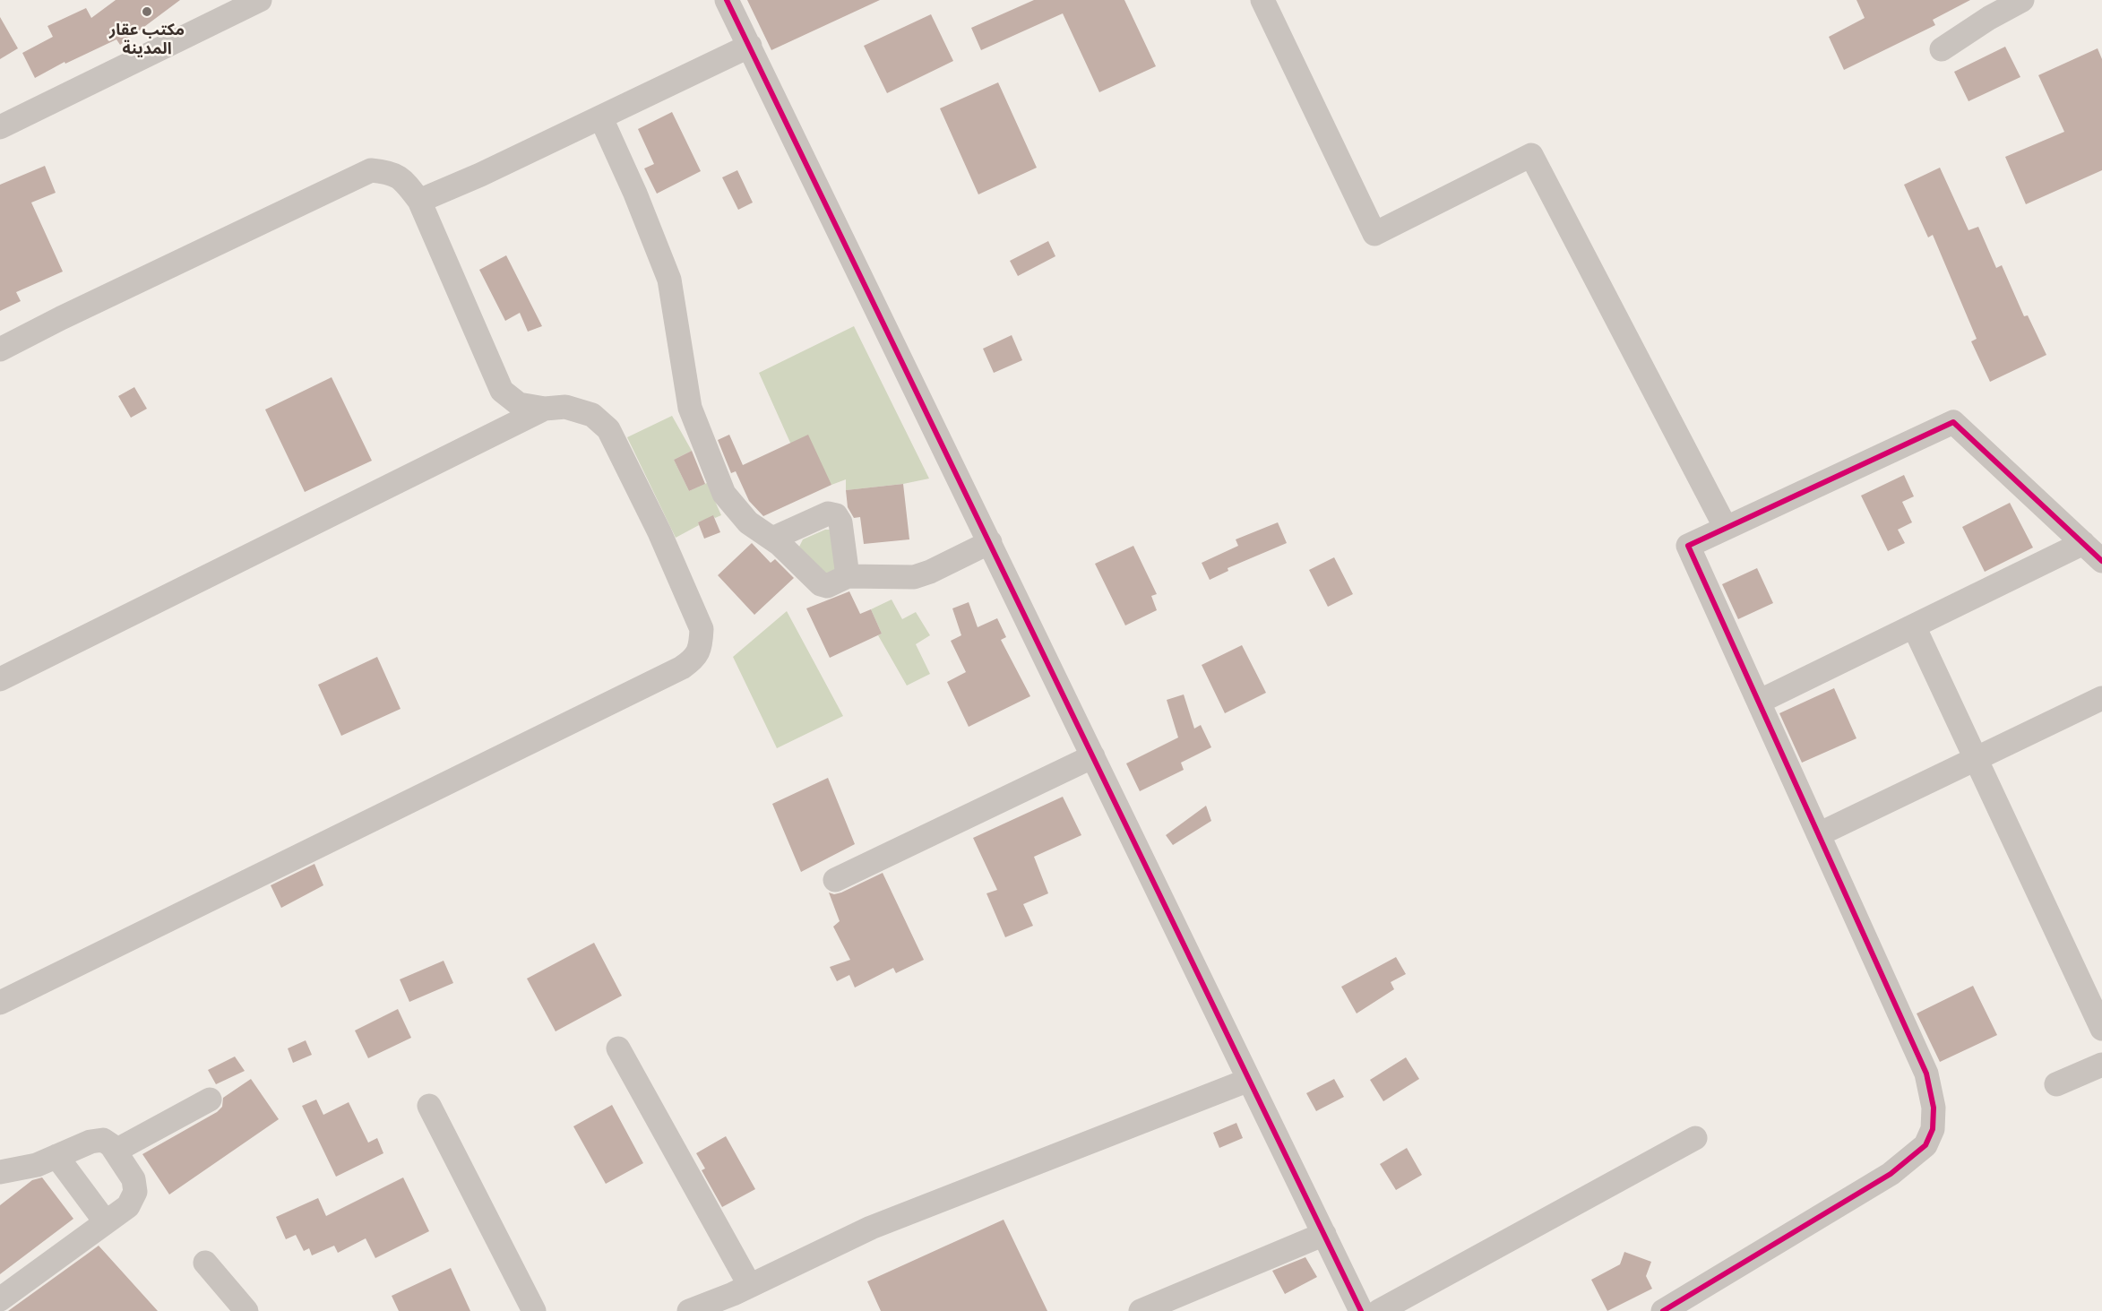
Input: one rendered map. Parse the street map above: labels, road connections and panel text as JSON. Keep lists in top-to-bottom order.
{
  "places": ["مكتب عقار المدينة"]
}
